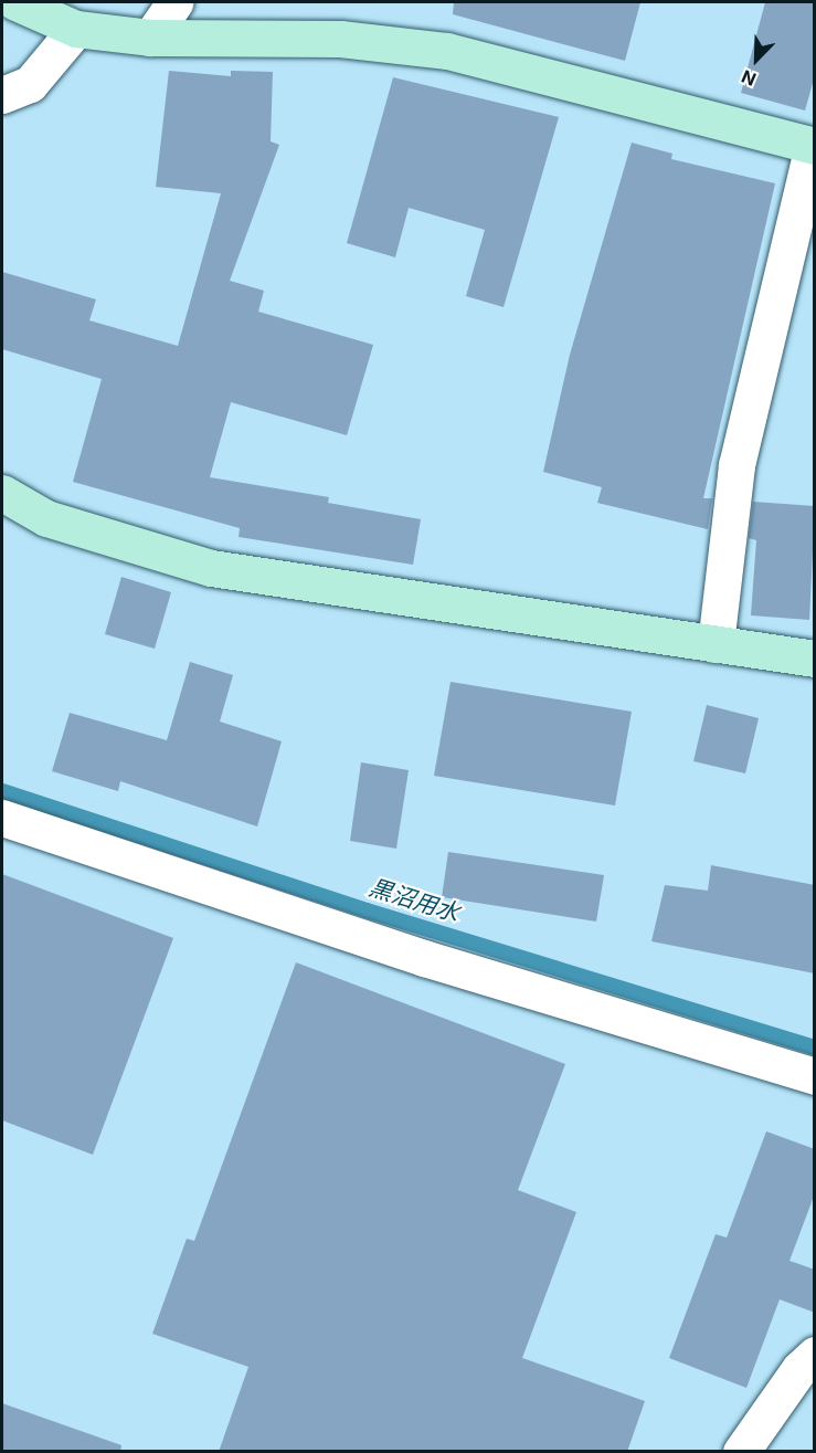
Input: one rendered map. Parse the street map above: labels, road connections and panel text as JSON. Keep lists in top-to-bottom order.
{
  "water": ["黒沼用水"],
  "north": "bottom left"
}
